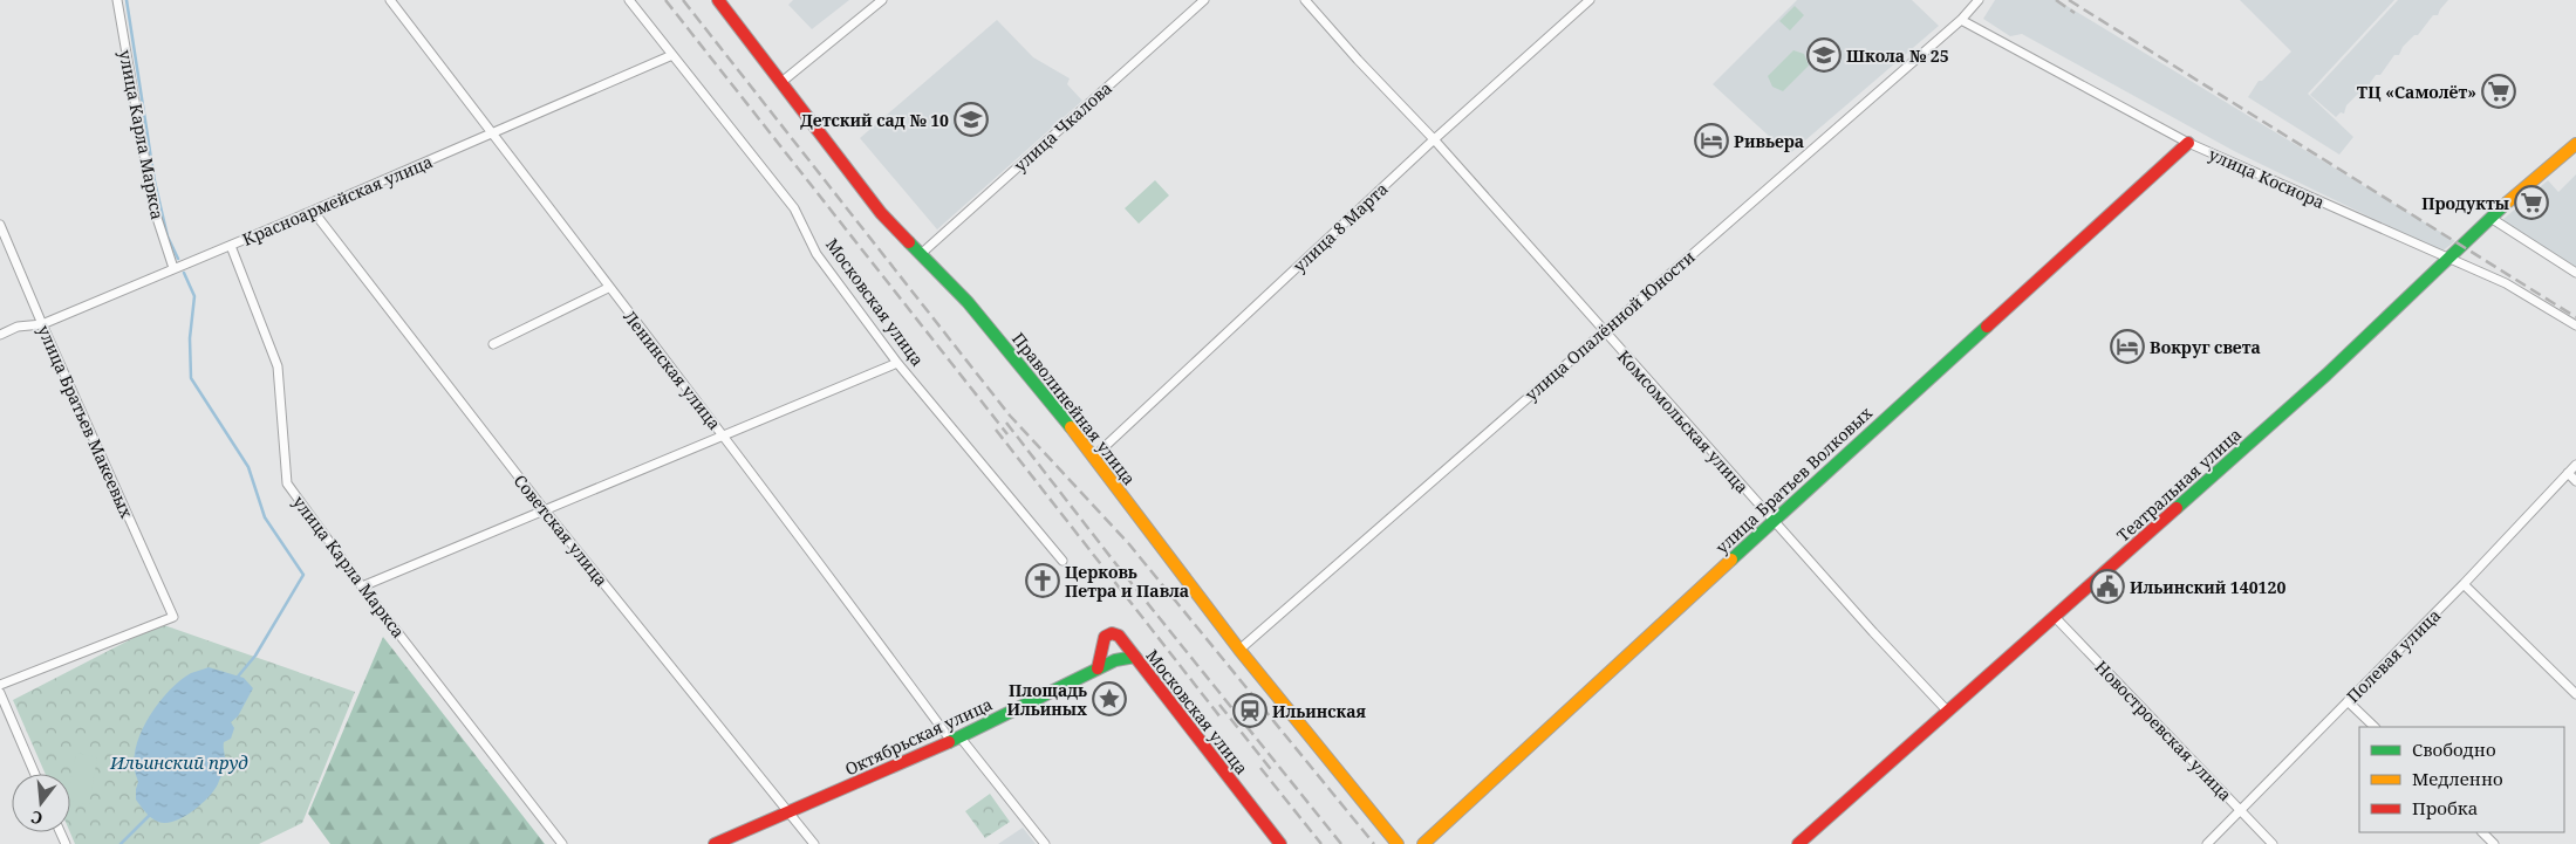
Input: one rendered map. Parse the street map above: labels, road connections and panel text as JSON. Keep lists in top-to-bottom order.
{
  "streets": {
    "street": [
      "улица Чкалова",
      "улица Карла Маркса",
      "улица Косиора",
      "Красноармейская улица",
      "улица 8 Марта",
      "Московская улица",
      "улица Опалённой Юности",
      "Ленинская улица",
      "Праволинейная улица",
      "улица Братьев Макеевых",
      "Комсомольская улица",
      "улица Братьев Волковых",
      "Театральная улица",
      "Советская улица",
      "Полевая улица",
      "Новостроевская улица",
      "Октябрьская улица"
    ]
  },
  "crossings": [
    ["улица Чкалова", "Праволинейная улица"],
    ["улица Карла Маркса", "Красноармейская улица"],
    ["улица Косиора", "улица Опалённой Юности"],
    ["улица Косиора", "улица Братьев Волковых"],
    ["улица Косиора", "Театральная улица"],
    ["Красноармейская улица", "Московская улица"],
    ["Красноармейская улица", "Ленинская улица"],
    ["Красноармейская улица", "улица Братьев Макеевых"],
    ["Красноармейская улица", "Советская улица"],
    ["улица 8 Марта", "Праволинейная улица"],
    ["улица 8 Марта", "Комсомольская улица"],
    ["Московская улица", "Октябрьская улица"],
    ["улица Опалённой Юности", "Праволинейная улица"],
    ["улица Опалённой Юности", "Комсомольская улица"],
    ["Ленинская улица", "Октябрьская улица"],
    ["Комсомольская улица", "улица Братьев Волковых"],
    ["Комсомольская улица", "Театральная улица"],
    ["Театральная улица", "Новостроевская улица"],
    ["Советская улица", "Октябрьская улица"],
    ["Полевая улица", "Новостроевская улица"]
  ],
  "water": ["Ильинский пруд"],
  "places": {
    "school or university": ["Школа № 25", "Детский сад № 10"],
    "supermarket": ["ТЦ «Самолёт»", "Продукты"],
    "hotel": ["Ривьера", "Вокруг света"],
    "church": ["Церковь Петра и Павла"],
    "public building": ["Ильинский 140120"],
    "place": ["Площадь Ильиных"],
    "station": ["Ильинская"]
  },
  "legend": ["Свободно", "Медленно", "Пробка"],
  "north": "bottom"
}
